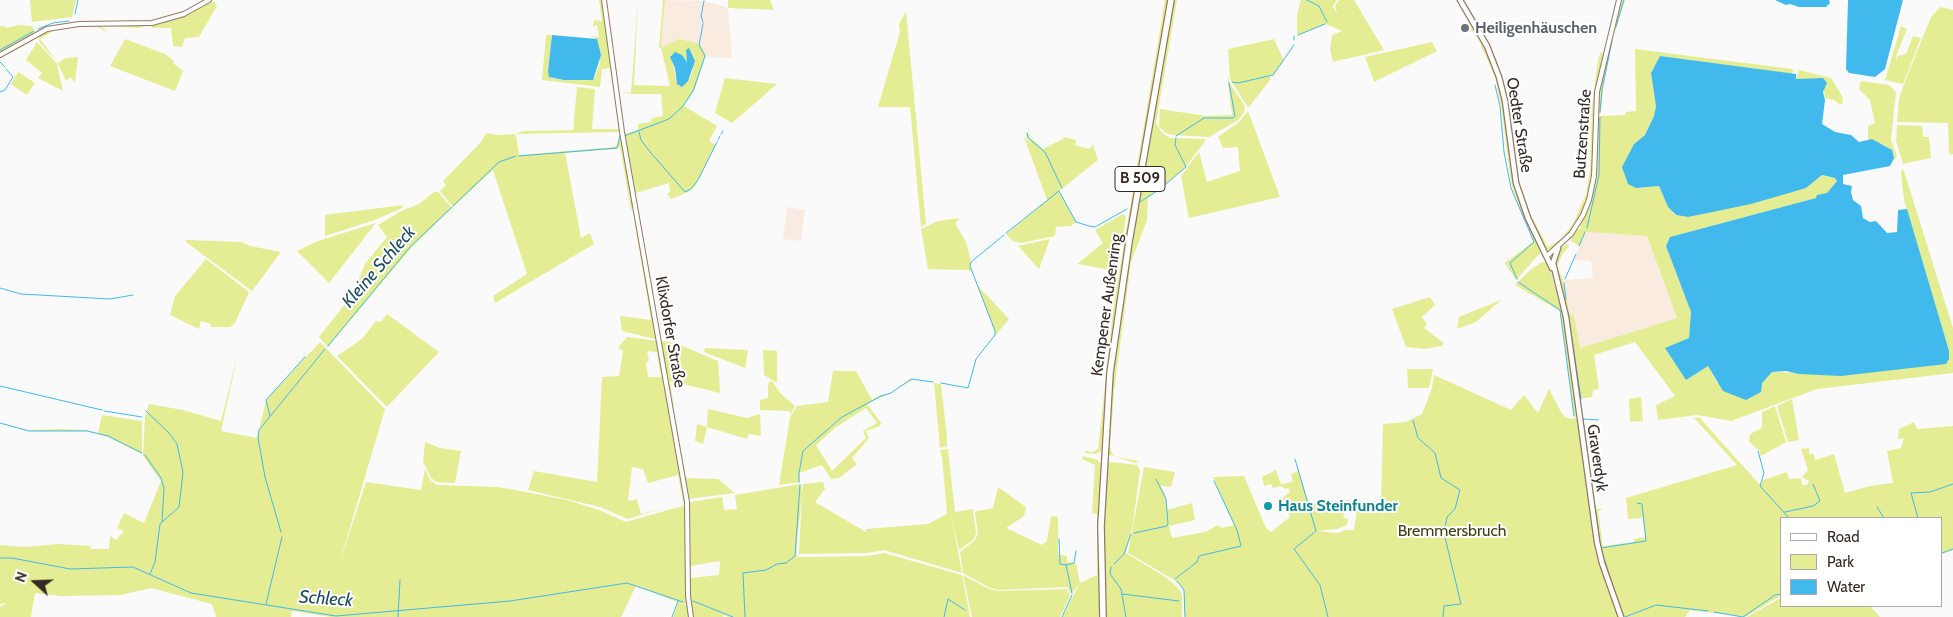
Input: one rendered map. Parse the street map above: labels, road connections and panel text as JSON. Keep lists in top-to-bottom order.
{
  "streets": {
    "main road": [
      "Oedter Straße",
      "B 509",
      "Kempener Außenring",
      "Graverdyk"
    ],
    "street": ["Butzenstraße", "Klixdorfer Straße"]
  },
  "crossings": [
    ["Oedter Straße", "Butzenstraße"]
  ],
  "water": ["Kleine Schleck", "Schleck"],
  "parks": ["Bremmersbruch"],
  "places": ["Heiligenhäuschen", "Haus Steinfunder"],
  "legend": ["Road", "Park", "Water"],
  "north": "left"
}
